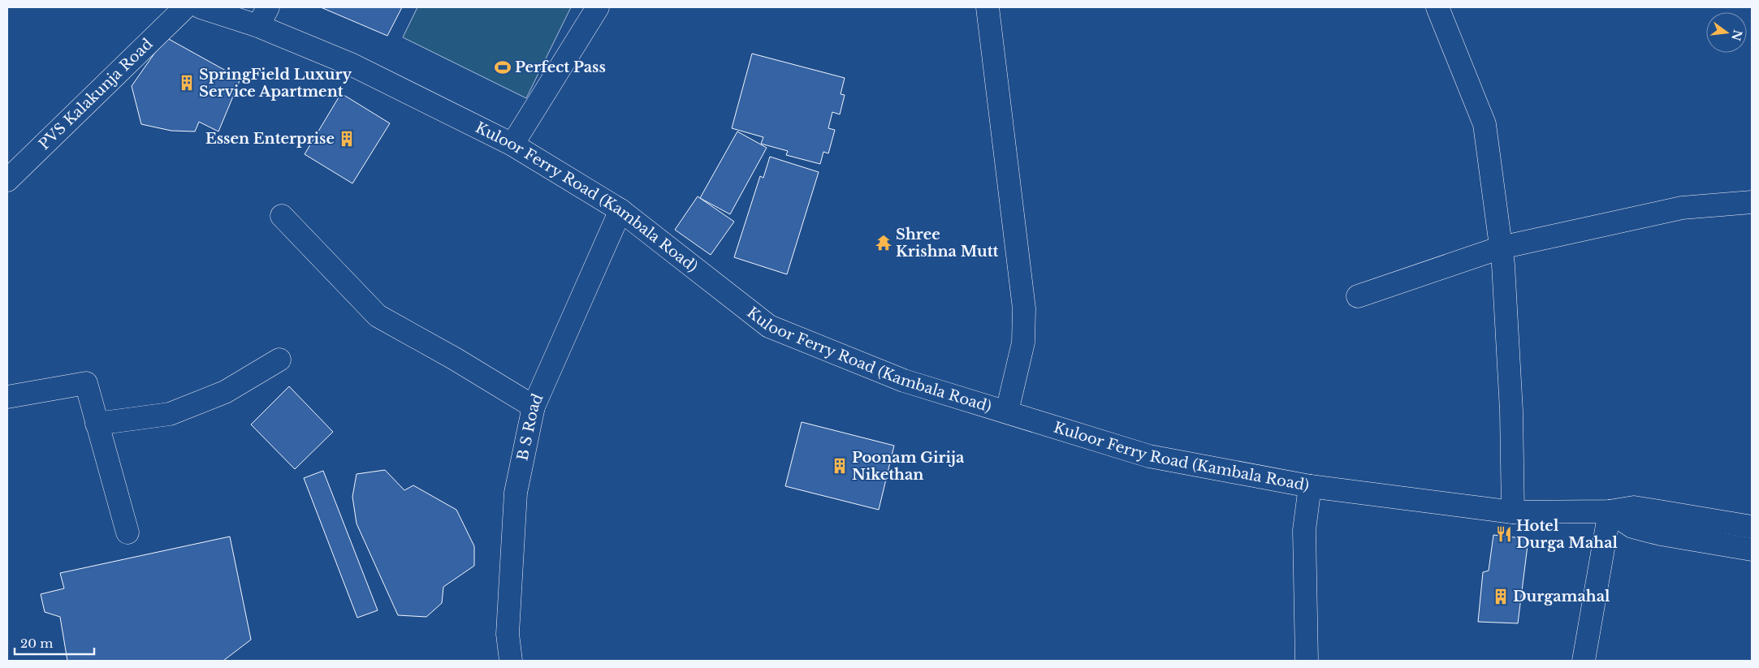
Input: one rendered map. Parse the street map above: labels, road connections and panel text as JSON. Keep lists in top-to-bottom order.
{
  "streets": {
    "street": ["PVS Kalakunja Road", "Kuloor Ferry Road (Kambala Road)", "B S Road"]
  },
  "crossings": [
    ["Kuloor Ferry Road (Kambala Road)", "B S Road"]
  ],
  "places": {
    "sports": ["Perfect Pass"],
    "building": [
      "SpringField Luxury Service Apartment",
      "Essen Enterprise",
      "Poonam Girija Nikethan",
      "Durgamahal"
    ],
    "temple": ["Shree Krishna Mutt"],
    "restaurant": ["Hotel Durga Mahal"]
  },
  "scale_bar": "20 m",
  "north": "right"
}
